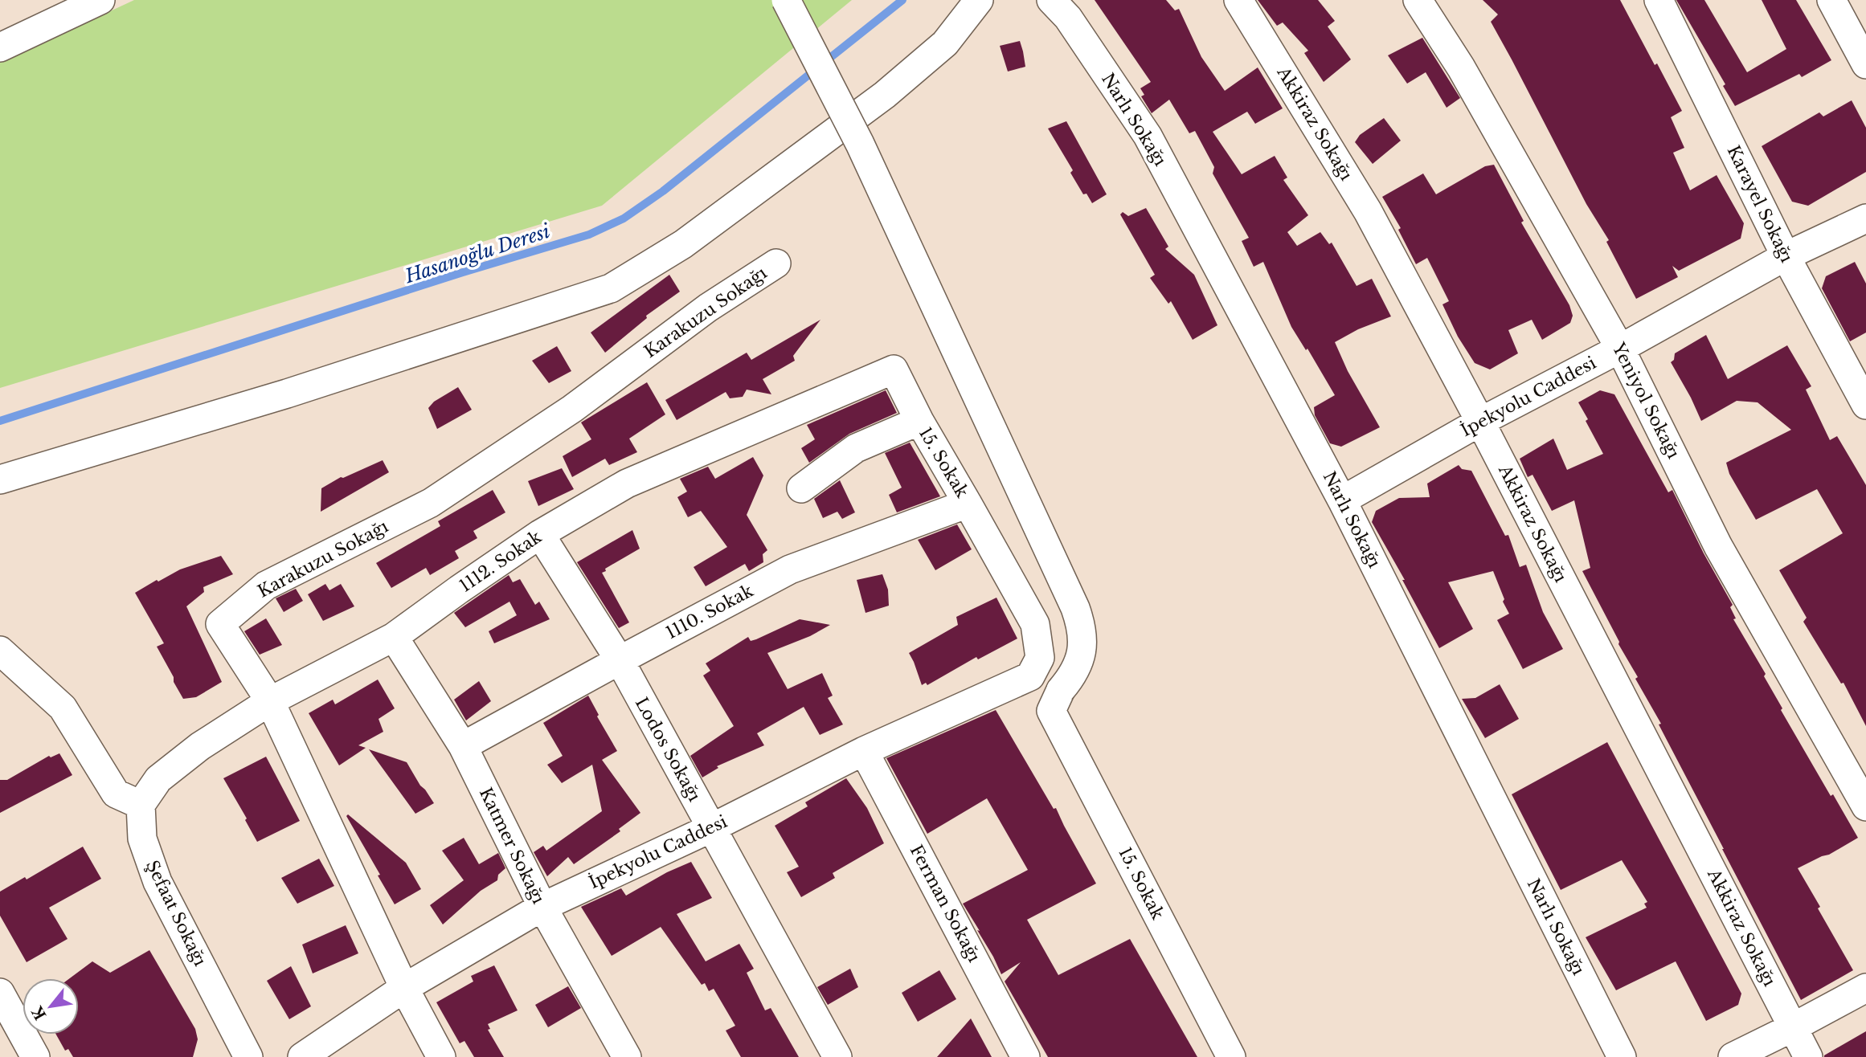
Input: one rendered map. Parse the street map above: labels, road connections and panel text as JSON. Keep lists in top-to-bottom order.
{
  "streets": {
    "street": [
      "Narlı Sokağı",
      "Akkiraz Sokağı",
      "Karayel Sokağı",
      "Karakuzu Sokağı",
      "İpekyolu Caddesi",
      "Yeniyol Sokağı",
      "15. Sokak",
      "1112. Sokak",
      "1110. Sokak",
      "Lodos Sokağı",
      "Katmer Sokağı",
      "Ferman Sokağı",
      "Şefaat Sokağı"
    ]
  },
  "crossings": [
    ["Narlı Sokağı", "İpekyolu Caddesi"],
    ["Akkiraz Sokağı", "İpekyolu Caddesi"],
    ["Karayel Sokağı", "İpekyolu Caddesi"],
    ["Karakuzu Sokağı", "İpekyolu Caddesi"],
    ["Karakuzu Sokağı", "1112. Sokak"],
    ["İpekyolu Caddesi", "Yeniyol Sokağı"],
    ["İpekyolu Caddesi", "15. Sokak"],
    ["İpekyolu Caddesi", "Lodos Sokağı"],
    ["İpekyolu Caddesi", "Katmer Sokağı"],
    ["İpekyolu Caddesi", "Ferman Sokağı"],
    ["15. Sokak", "1112. Sokak"],
    ["15. Sokak", "1110. Sokak"],
    ["1112. Sokak", "Lodos Sokağı"],
    ["1112. Sokak", "Katmer Sokağı"],
    ["1112. Sokak", "Şefaat Sokağı"],
    ["1110. Sokak", "Lodos Sokağı"],
    ["1110. Sokak", "Katmer Sokağı"]
  ],
  "water": ["Hasanoğlu Deresi"],
  "north": "bottom left"
}
